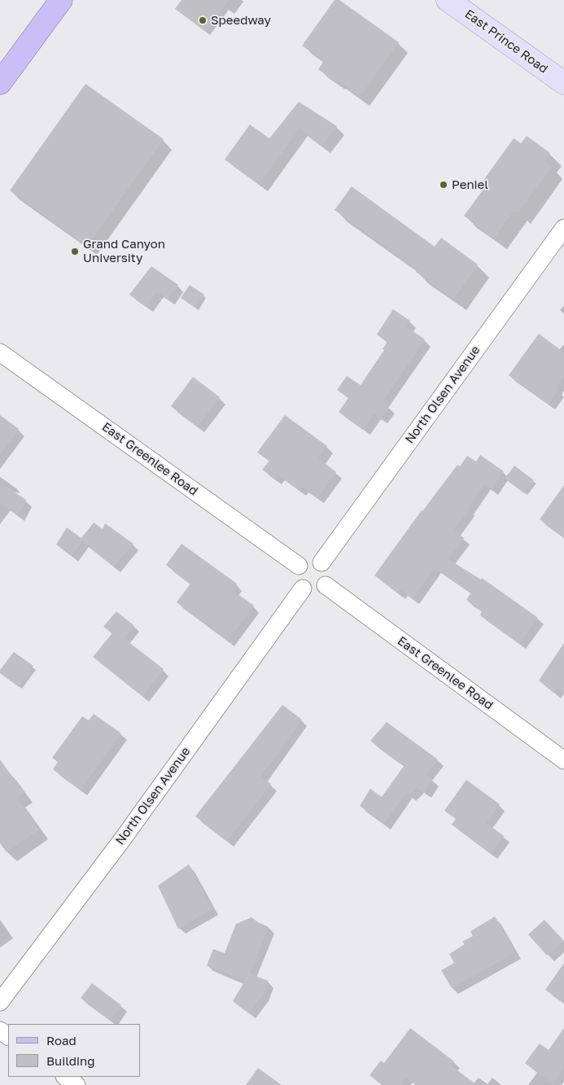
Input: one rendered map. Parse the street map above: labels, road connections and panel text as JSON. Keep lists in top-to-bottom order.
{
  "streets": {
    "main road": ["East Prince Road"],
    "street": ["North Olsen Avenue", "East Greenlee Road"]
  },
  "crossings": [
    ["North Olsen Avenue", "East Greenlee Road"]
  ],
  "places": ["Speedway", "Peniel", "Grand Canyon University"],
  "legend": ["Road", "Building"]
}
